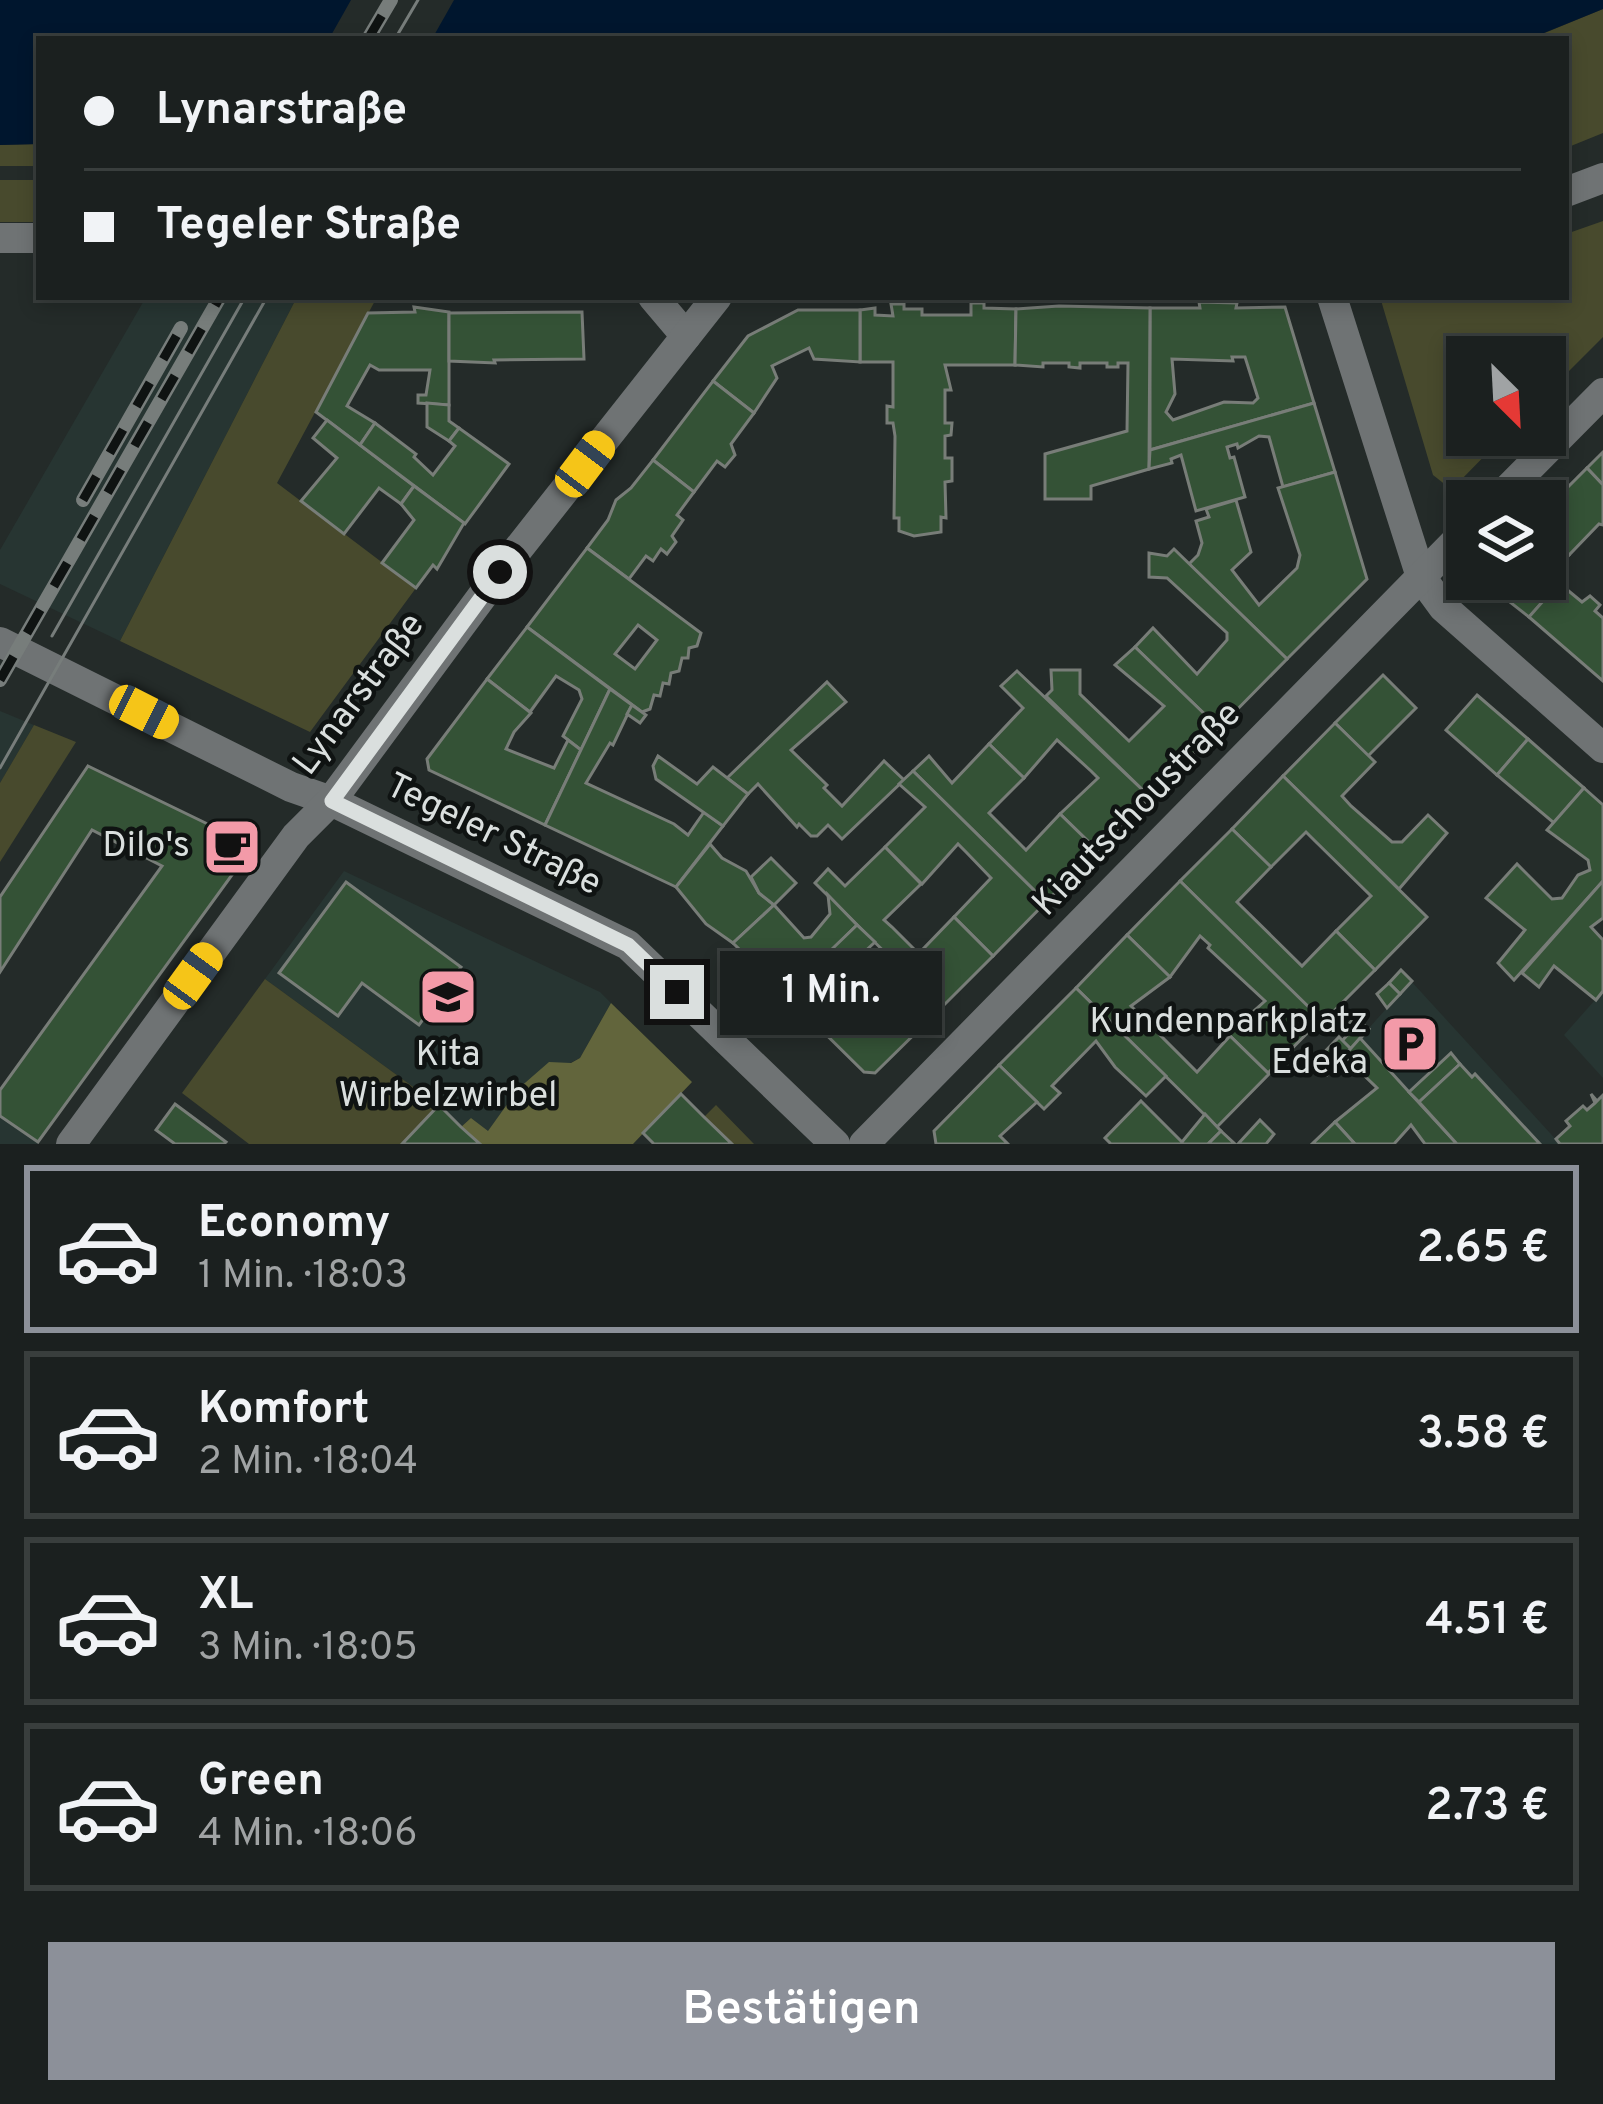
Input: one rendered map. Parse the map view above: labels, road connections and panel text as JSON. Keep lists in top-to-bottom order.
{
  "streets": {
    "street": ["Lynarstraße", "Kiautschoustraße", "Tegeler Straße"]
  },
  "crossings": [
    ["Lynarstraße", "Tegeler Straße"]
  ],
  "places": {
    "cafe": ["Dilo's"],
    "school or university": ["Kita Wirbelzwirbel"],
    "parking": ["Kundenparkplatz Edeka"]
  },
  "north": "bottom right",
  "page": {
    "banner": ["Lynarstraße", "Tegeler Straße"],
    "bubble": "1 Min.",
    "list": [
      {
        "name": "Economy",
        "note": "1 Min. · 18:03",
        "value": "2.65 €"
      },
      {
        "name": "Komfort",
        "note": "2 Min. · 18:04",
        "value": "3.58 €"
      },
      {
        "name": "XL",
        "note": "3 Min. · 18:05",
        "value": "4.51 €"
      },
      {
        "name": "Green",
        "note": "4 Min. · 18:06",
        "value": "2.73 €"
      }
    ],
    "buttons": "Bestätigen"
  }
}
